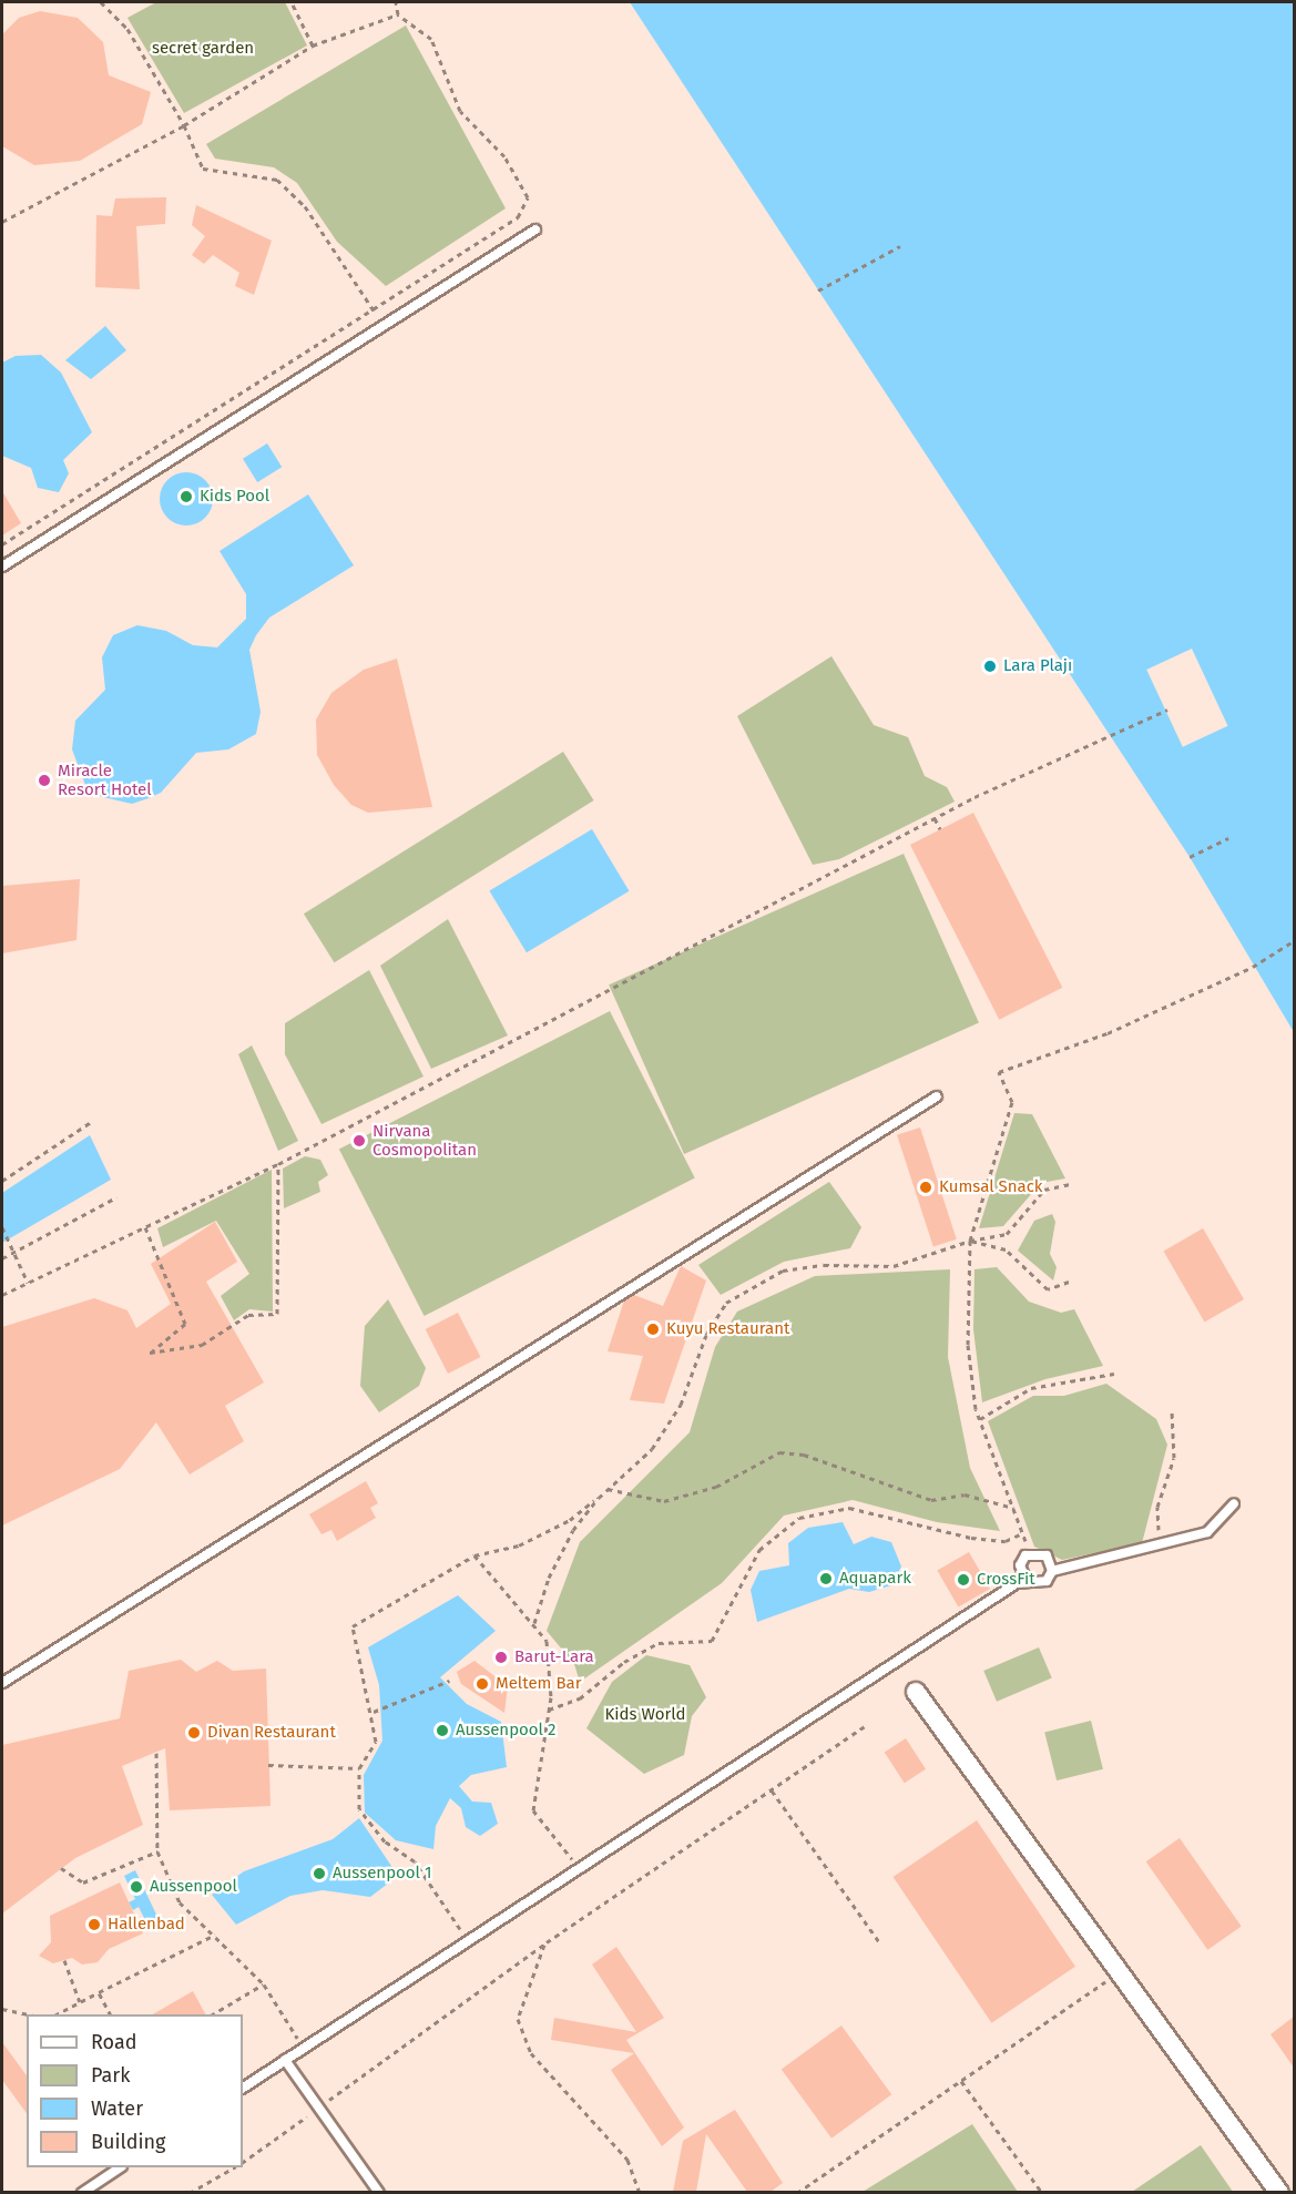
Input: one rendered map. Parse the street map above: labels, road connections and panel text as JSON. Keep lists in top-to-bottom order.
{
  "parks": ["secret garden", "Kids World"],
  "places": [
    "Kids Pool",
    "Lara Plajı",
    "Miracle Resort Hotel",
    "Nirvana Cosmopolitan",
    "Kumsal Snack",
    "Kuyu Restaurant",
    "Aquapark",
    "CrossFit",
    "Barut-Lara",
    "Meltem Bar",
    "Aussenpool 2",
    "Divan Restaurant",
    "Aussenpool 1",
    "Aussenpool",
    "Hallenbad"
  ],
  "legend": [
    "Road",
    "Park",
    "Water",
    "Building"
  ]
}
